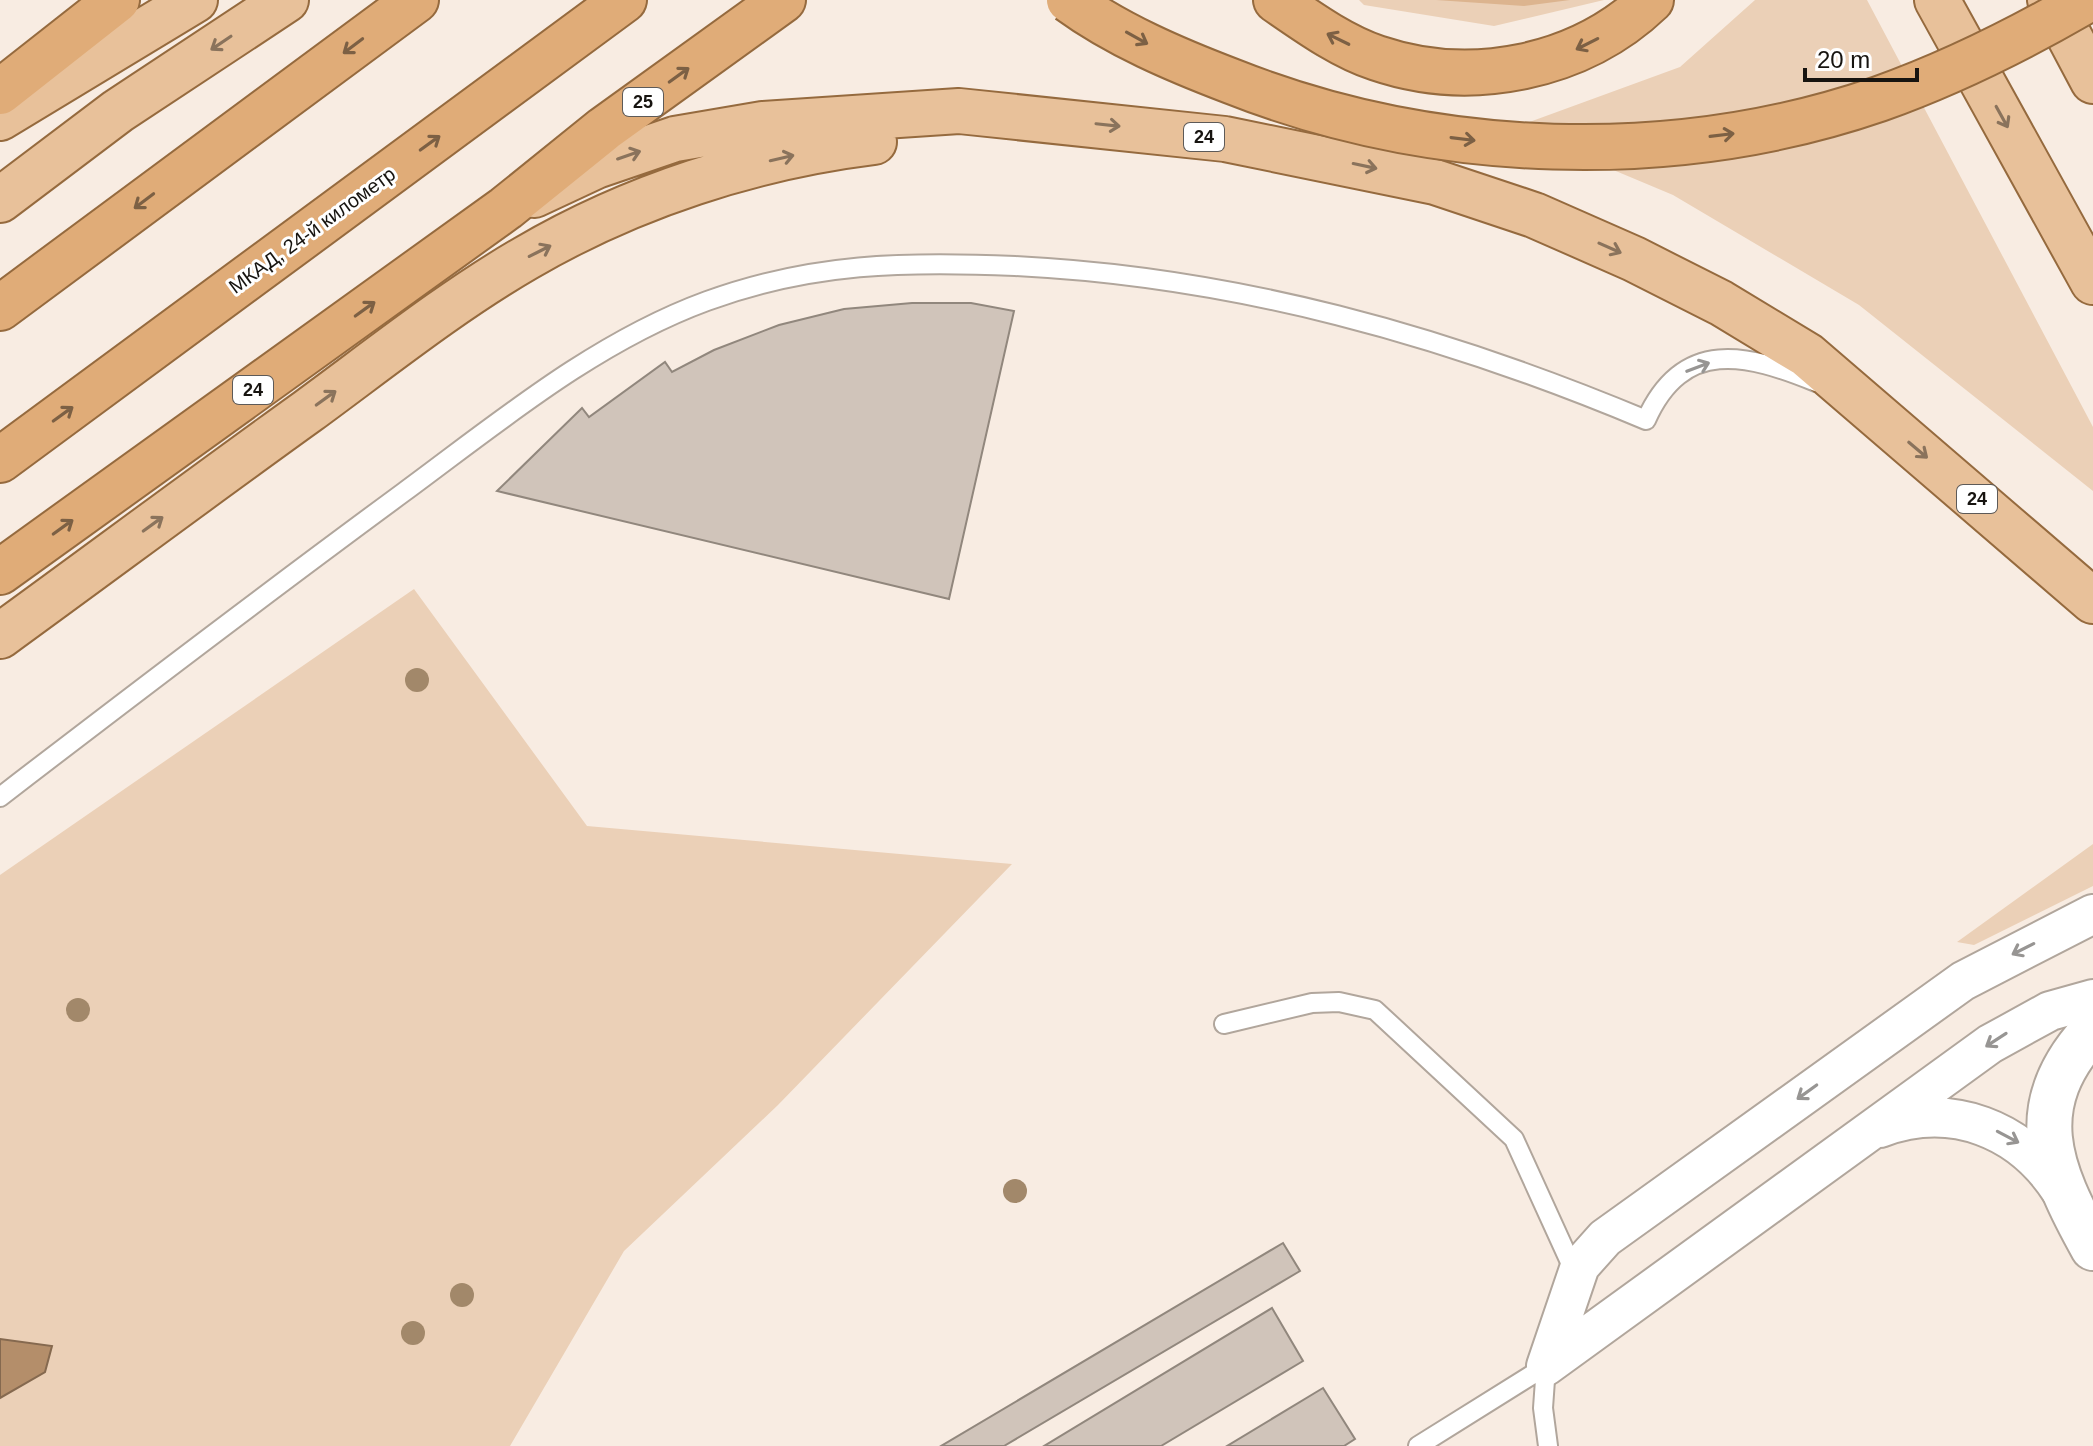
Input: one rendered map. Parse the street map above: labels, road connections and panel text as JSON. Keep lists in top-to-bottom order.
{
  "streets": {
    "highway": ["25", "24", "МКАД, 24-й километр"]
  },
  "crossings": [
    ["25", "24"]
  ],
  "scale_bar": "20 m"
}
